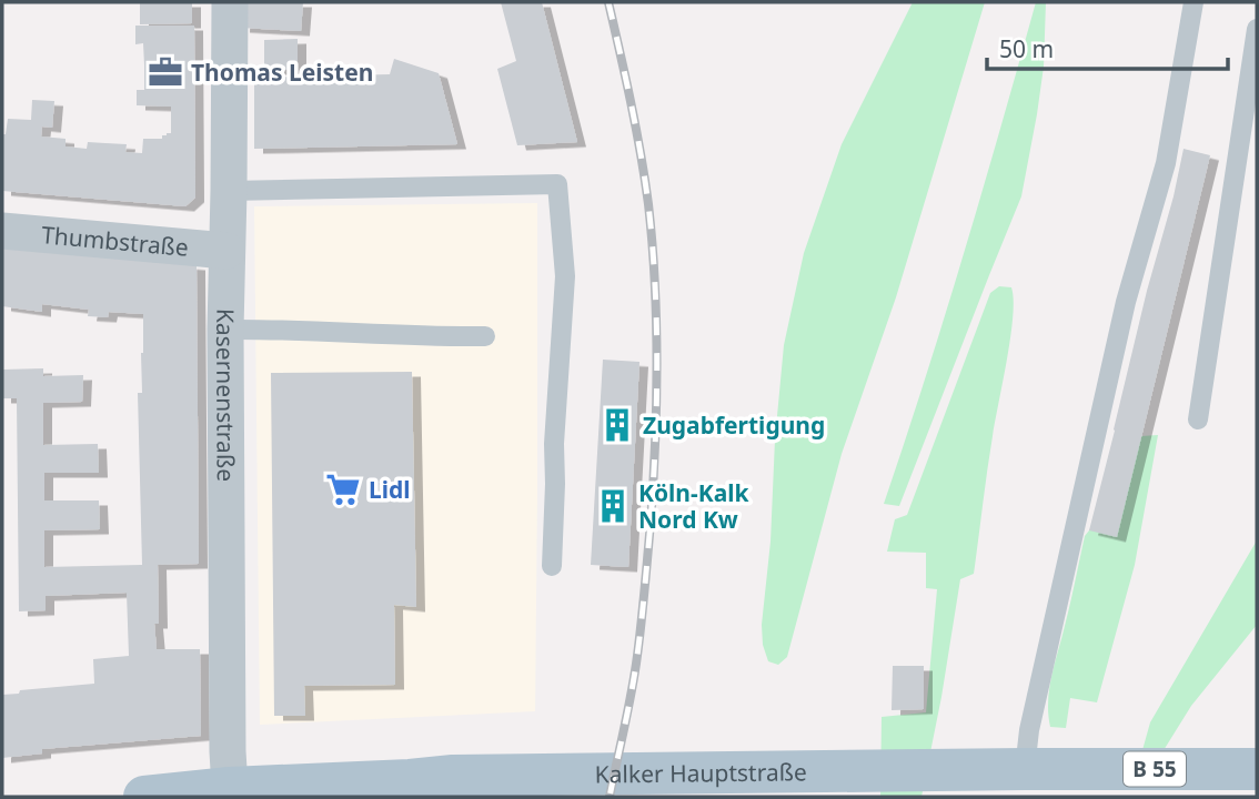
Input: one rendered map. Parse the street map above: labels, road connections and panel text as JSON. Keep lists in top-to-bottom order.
{
  "streets": {
    "main road": ["B 55", "Kalker Hauptstraße"],
    "street": ["Thumbstraße", "Kasernenstraße"]
  },
  "crossings": [
    ["Thumbstraße", "Kasernenstraße"],
    ["Kasernenstraße", "Kalker Hauptstraße"]
  ],
  "places": {
    "office": ["Thomas Leisten"],
    "building": ["Zugabfertigung", "Köln-Kalk Nord Kw"],
    "supermarket": ["Lidl"]
  },
  "scale_bar": "50 m"
}
